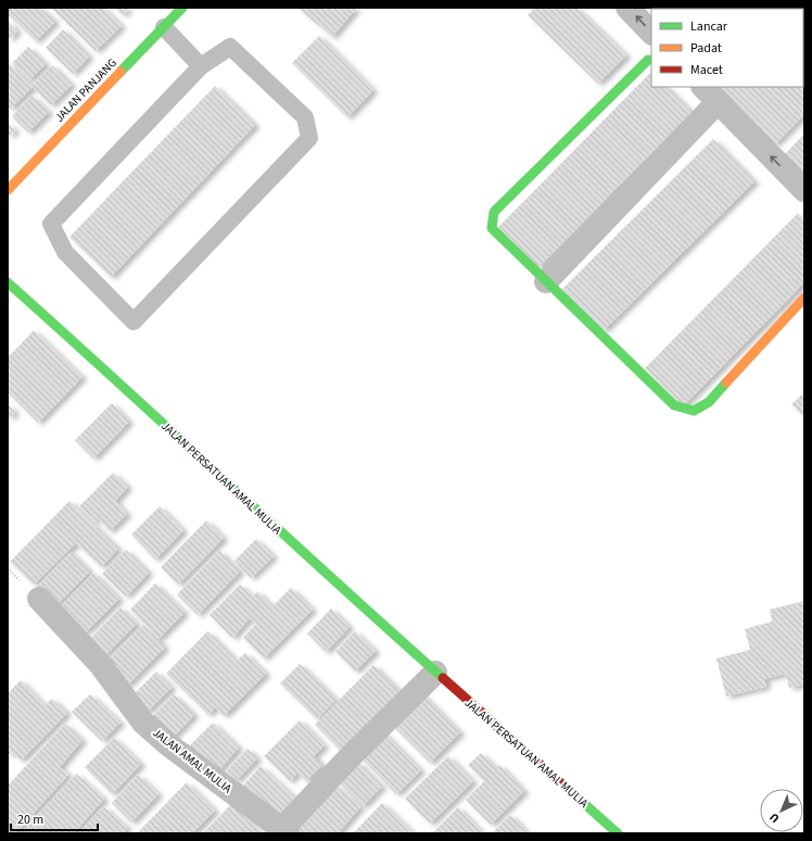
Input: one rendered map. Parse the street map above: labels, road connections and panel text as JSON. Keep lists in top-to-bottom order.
{
  "streets": {
    "street": ["JALAN PANJANG", "JALAN PERSATUAN AMAL MULIA", "JALAN AMAL MULIA"]
  },
  "legend": ["Lancar", "Padat", "Macet"],
  "scale_bar": "20 m",
  "north": "bottom left"
}
